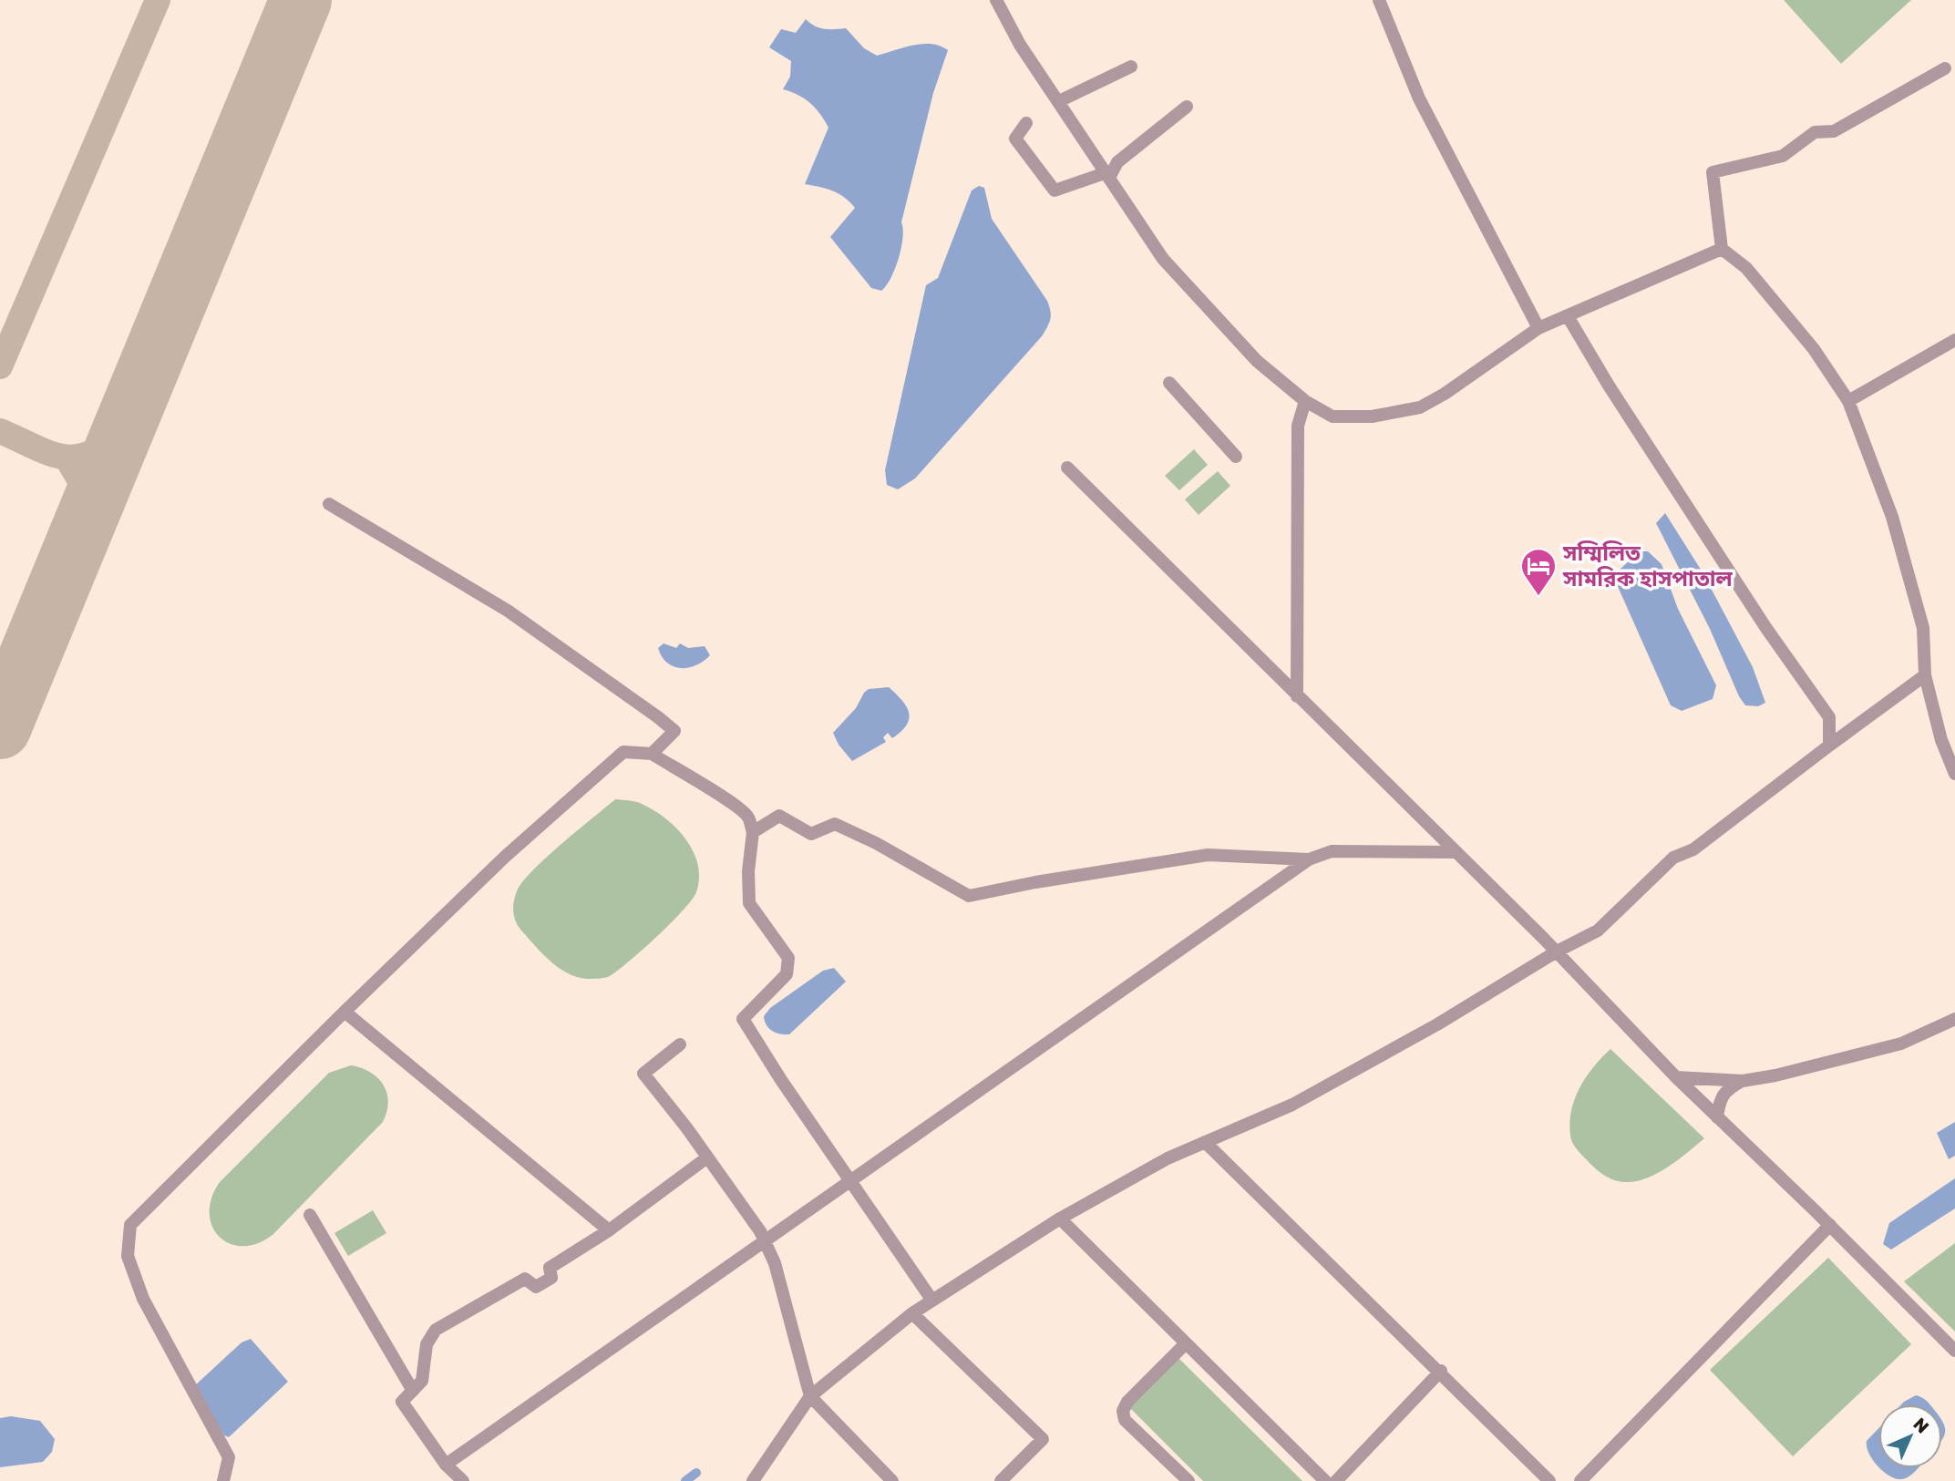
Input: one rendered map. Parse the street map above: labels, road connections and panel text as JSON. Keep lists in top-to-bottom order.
{
  "places": {
    "hotel": ["সম্মিলিত সামরিক হাসপাতাল"]
  },
  "north": "top right"
}
